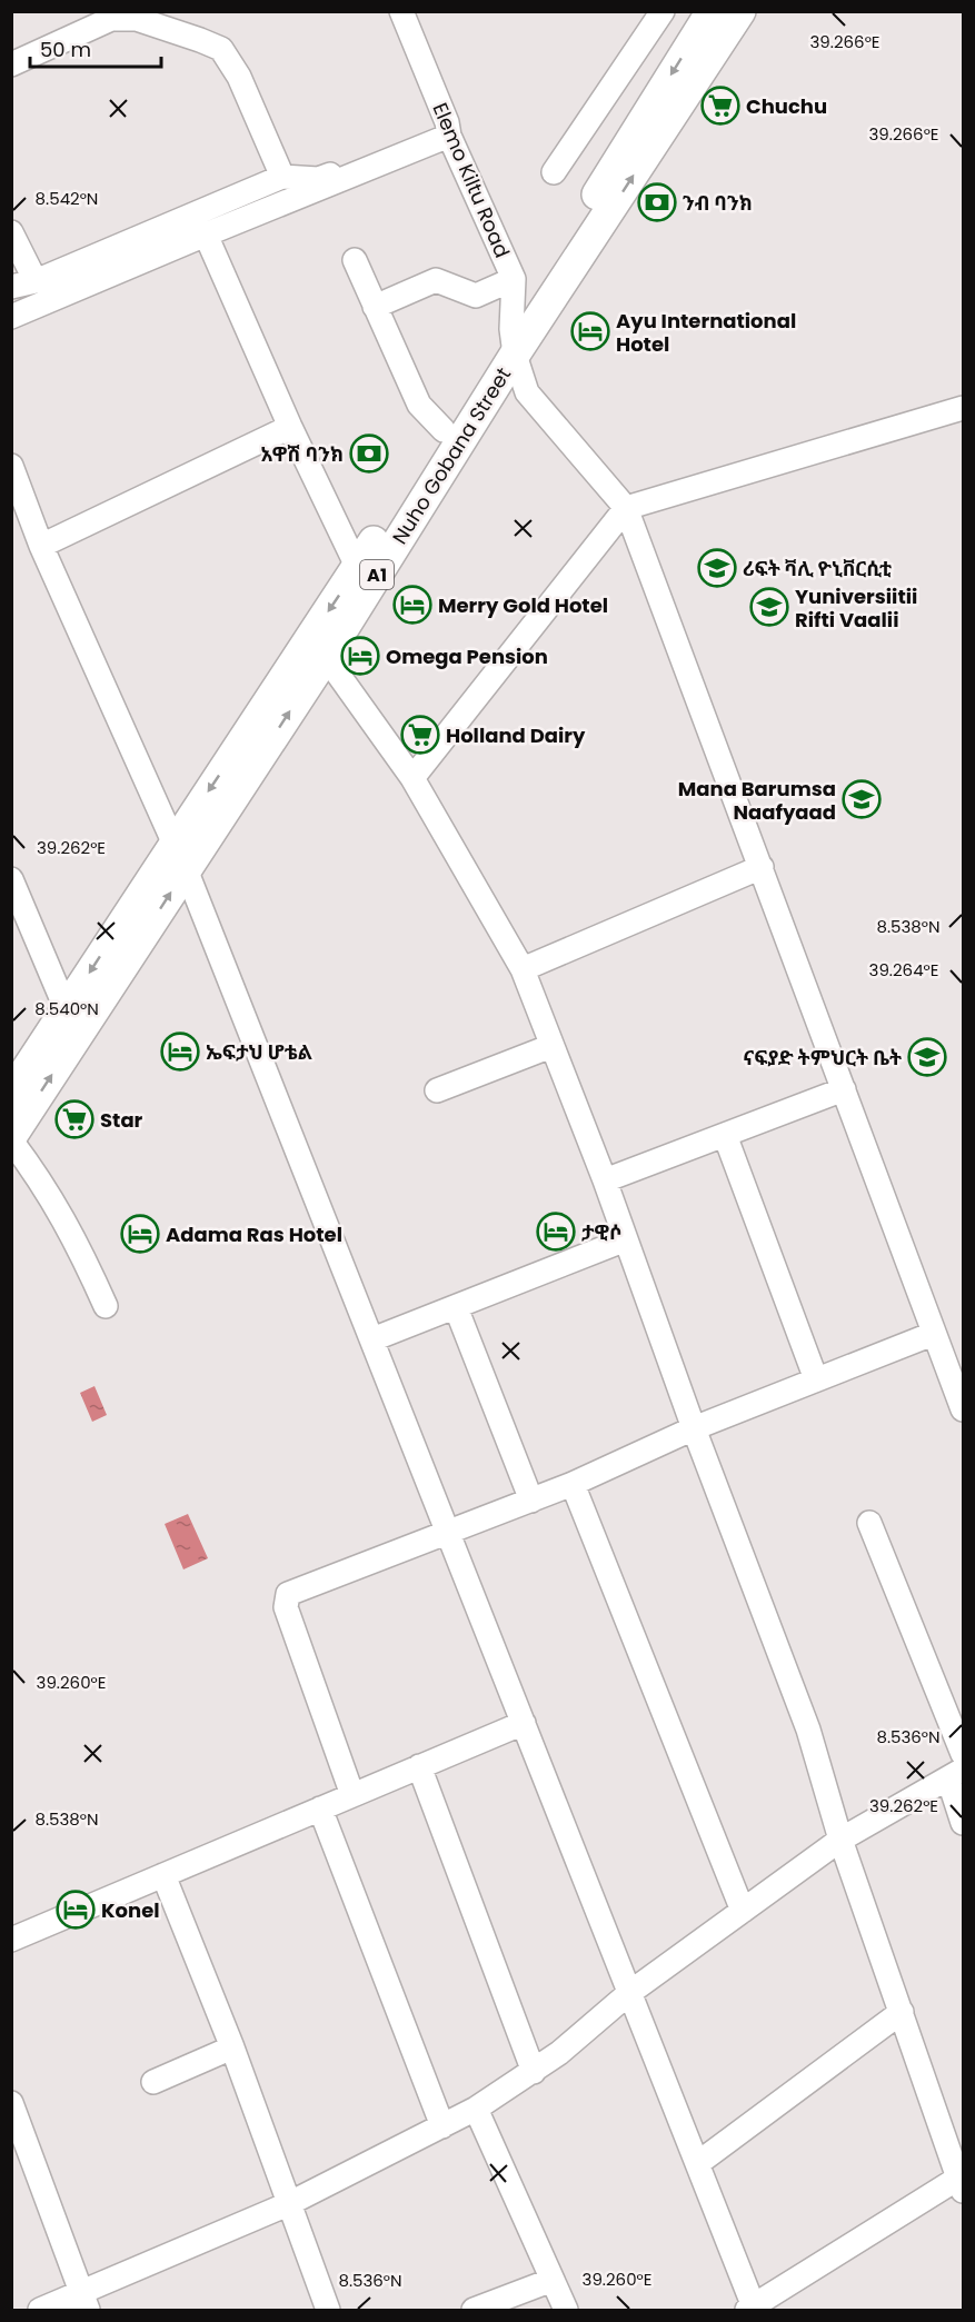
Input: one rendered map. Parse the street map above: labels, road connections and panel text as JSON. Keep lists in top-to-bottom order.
{
  "streets": {
    "main road": ["Nuho Gobana Street", "A1"],
    "street": ["Elemo Kiltu Road"]
  },
  "crossings": [
    ["Elemo Kiltu Road", "Nuho Gobana Street"]
  ],
  "places": {
    "supermarket": ["Chuchu", "Holland Dairy", "Star"],
    "bank": ["ንብ ባንክ", "አዋሽ ባንክ"],
    "hotel": [
      "Ayu International Hotel",
      "Merry Gold Hotel",
      "Omega Pension",
      "ኤፍታህ ሆቴል",
      "ታዊሶ",
      "Adama Ras Hotel",
      "Konel"
    ],
    "school or university": [
      "ሪፍት ቫሊ ዮኒቨርሲቲ",
      "Yuniversiitii Rifti Vaalii",
      "Mana Barumsa Naafyaad",
      "ናፍያድ ትምህርት ቤት"
    ]
  },
  "scale_bar": "50 m",
  "coordinates": [
    "39.266°E",
    "8.542°N",
    "39.262°E",
    "8.538°N",
    "39.264°E",
    "8.540°N",
    "39.260°E",
    "8.536°N"
  ]
}
